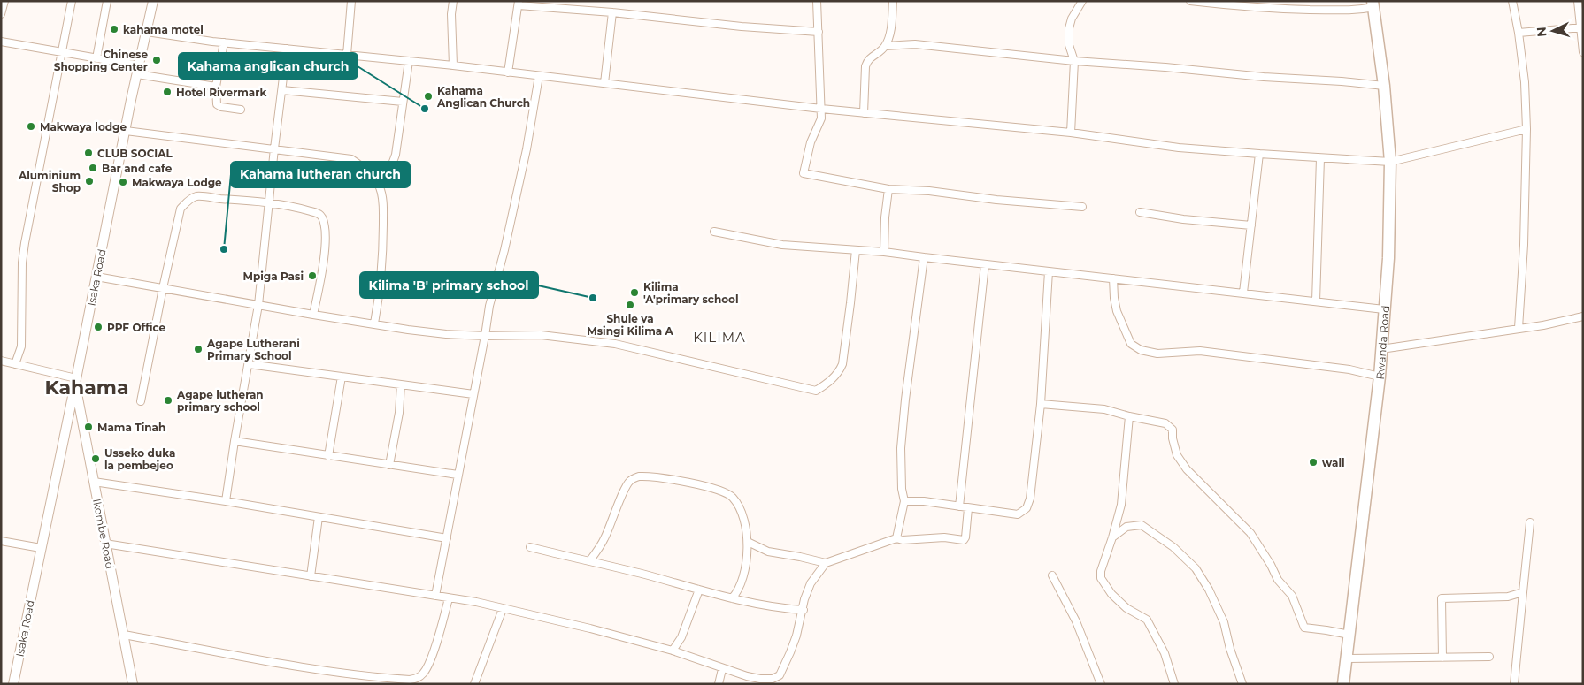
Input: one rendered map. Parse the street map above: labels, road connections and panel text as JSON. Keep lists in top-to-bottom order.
{
  "streets": {
    "highway": ["Rwanda Road"],
    "street": ["Isaka Road", "Ikombe Road"]
  },
  "crossings": [
    ["Isaka Road", "Ikombe Road"]
  ],
  "districts": ["KILIMA", "Kahama"],
  "places": [
    "kahama motel",
    "Chinese Shopping Center",
    "Hotel Rivermark",
    "Kahama Anglican Church",
    "Kahama anglican church",
    "Makwaya lodge",
    "CLUB SOCIAL",
    "Bar and cafe",
    "Aluminium Shop",
    "Makwaya Lodge",
    "Kahama lutheran church",
    "Mpiga Pasi",
    "Kilima 'A'primary school",
    "Kilima 'B' primary school",
    "Shule ya Msingi Kilima A",
    "PPF Office",
    "Agape Lutherani Primary School",
    "Agape lutheran primary school",
    "Mama Tinah",
    "Usseko duka la pembejeo",
    "wall"
  ],
  "north": "left"
}
